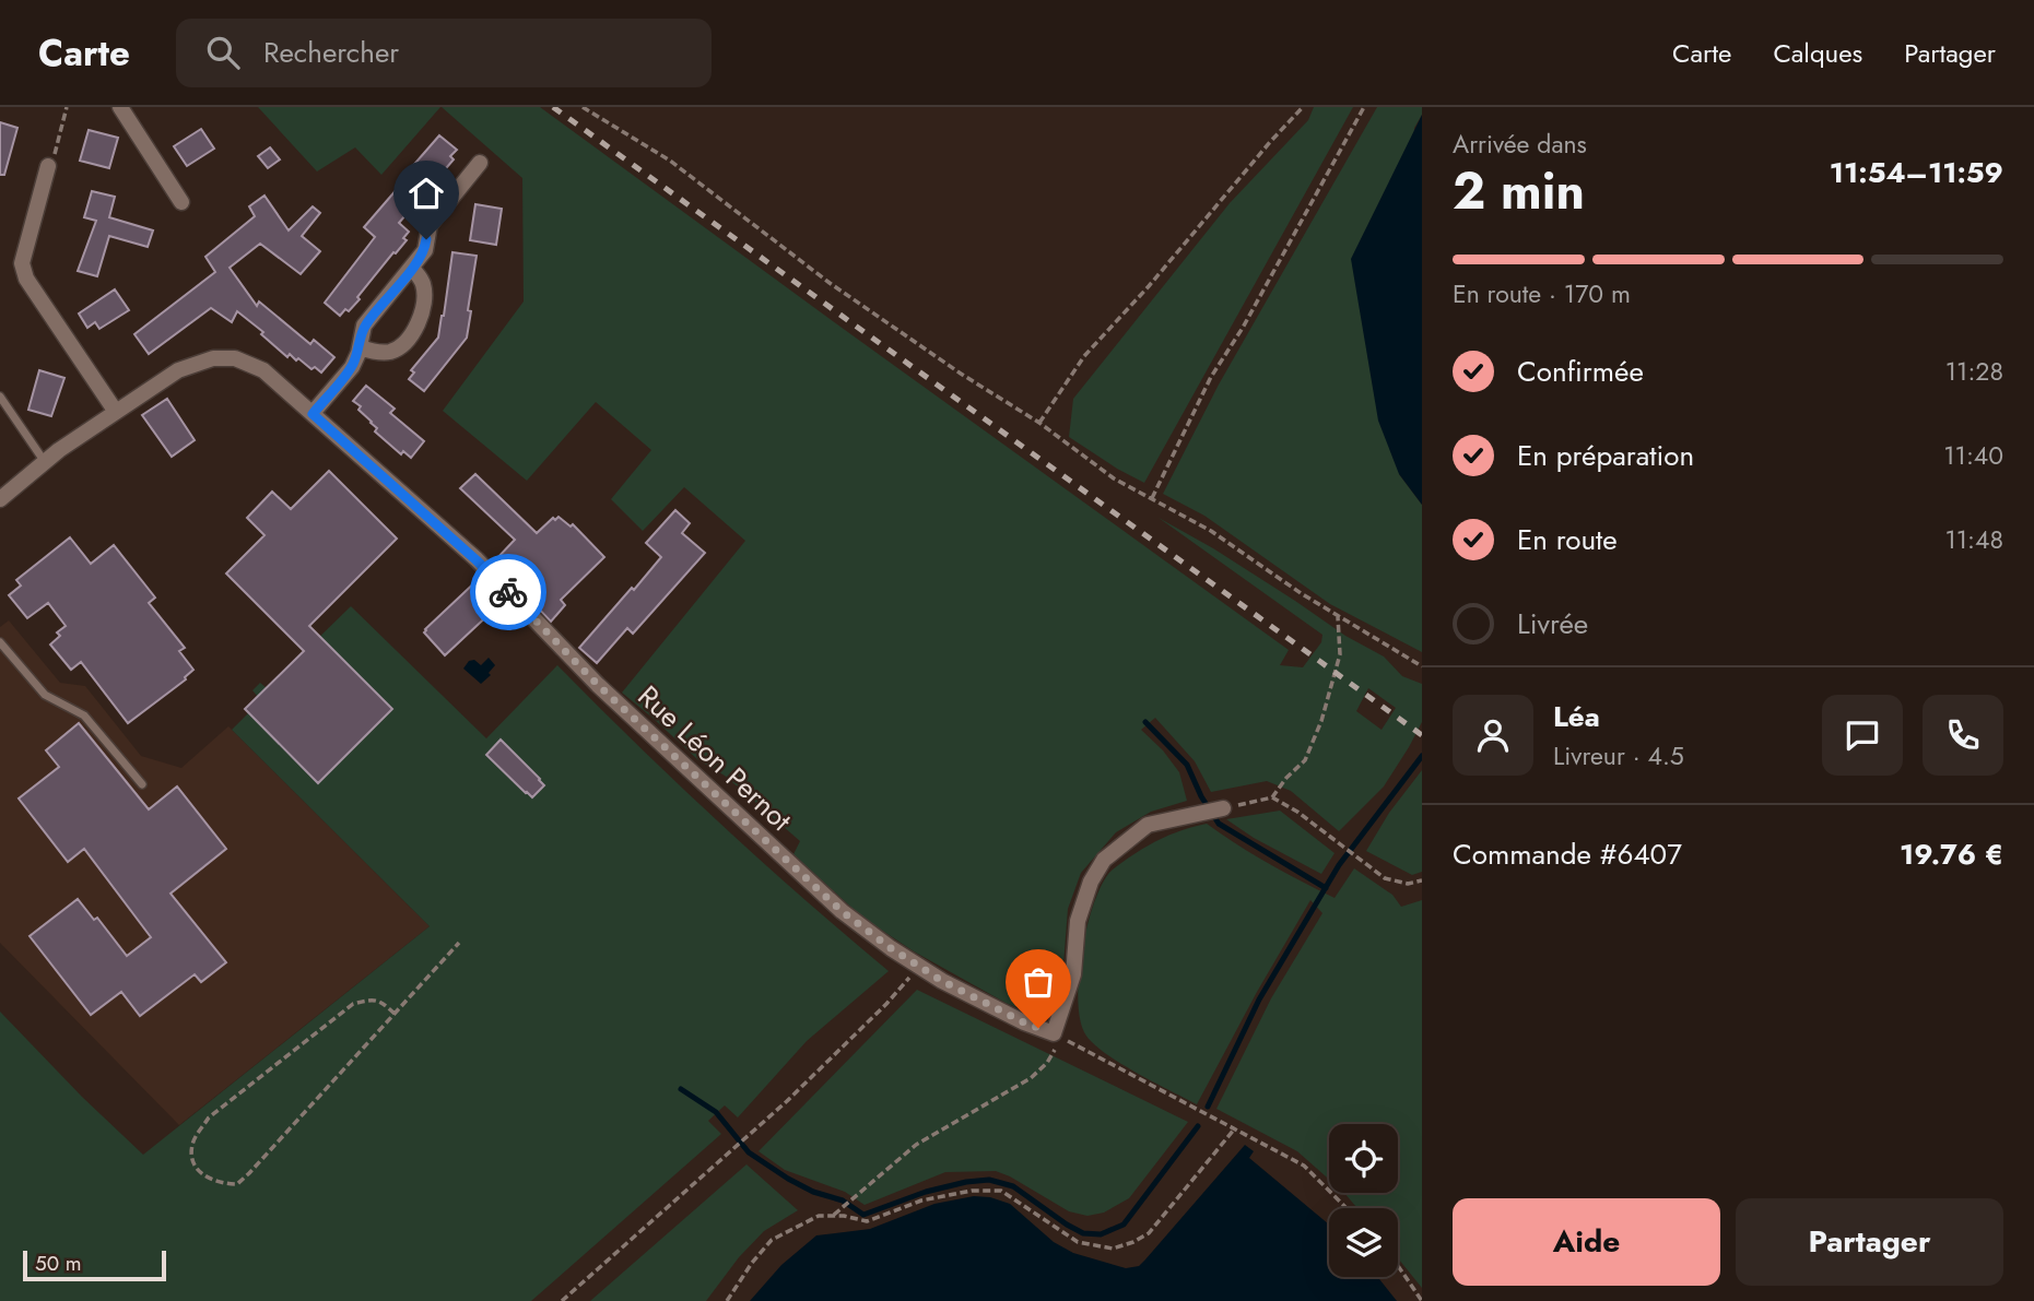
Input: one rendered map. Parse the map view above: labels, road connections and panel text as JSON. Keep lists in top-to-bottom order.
{
  "streets": {
    "street": ["Rue Léon Pernot"]
  },
  "scale_bar": "50 m",
  "page": {
    "header": "Carte",
    "search": "Rechercher",
    "nav": ["Carte", "Calques", "Partager"],
    "heading": ["2 min", "Arrivée dans", "11:54–11:59"],
    "panel": [
      "Léa",
      "Livreur · 4.5",
      "Commande #6407",
      "19.76 €"
    ],
    "bar": "En route · 170 m",
    "list": [
      ["Confirmée", "11:28"],
      ["En préparation", "11:40"],
      ["En route", "11:48"],
      "Livrée"
    ],
    "buttons": ["Aide", "Partager"],
    "scale": "50 m"
  }
}
